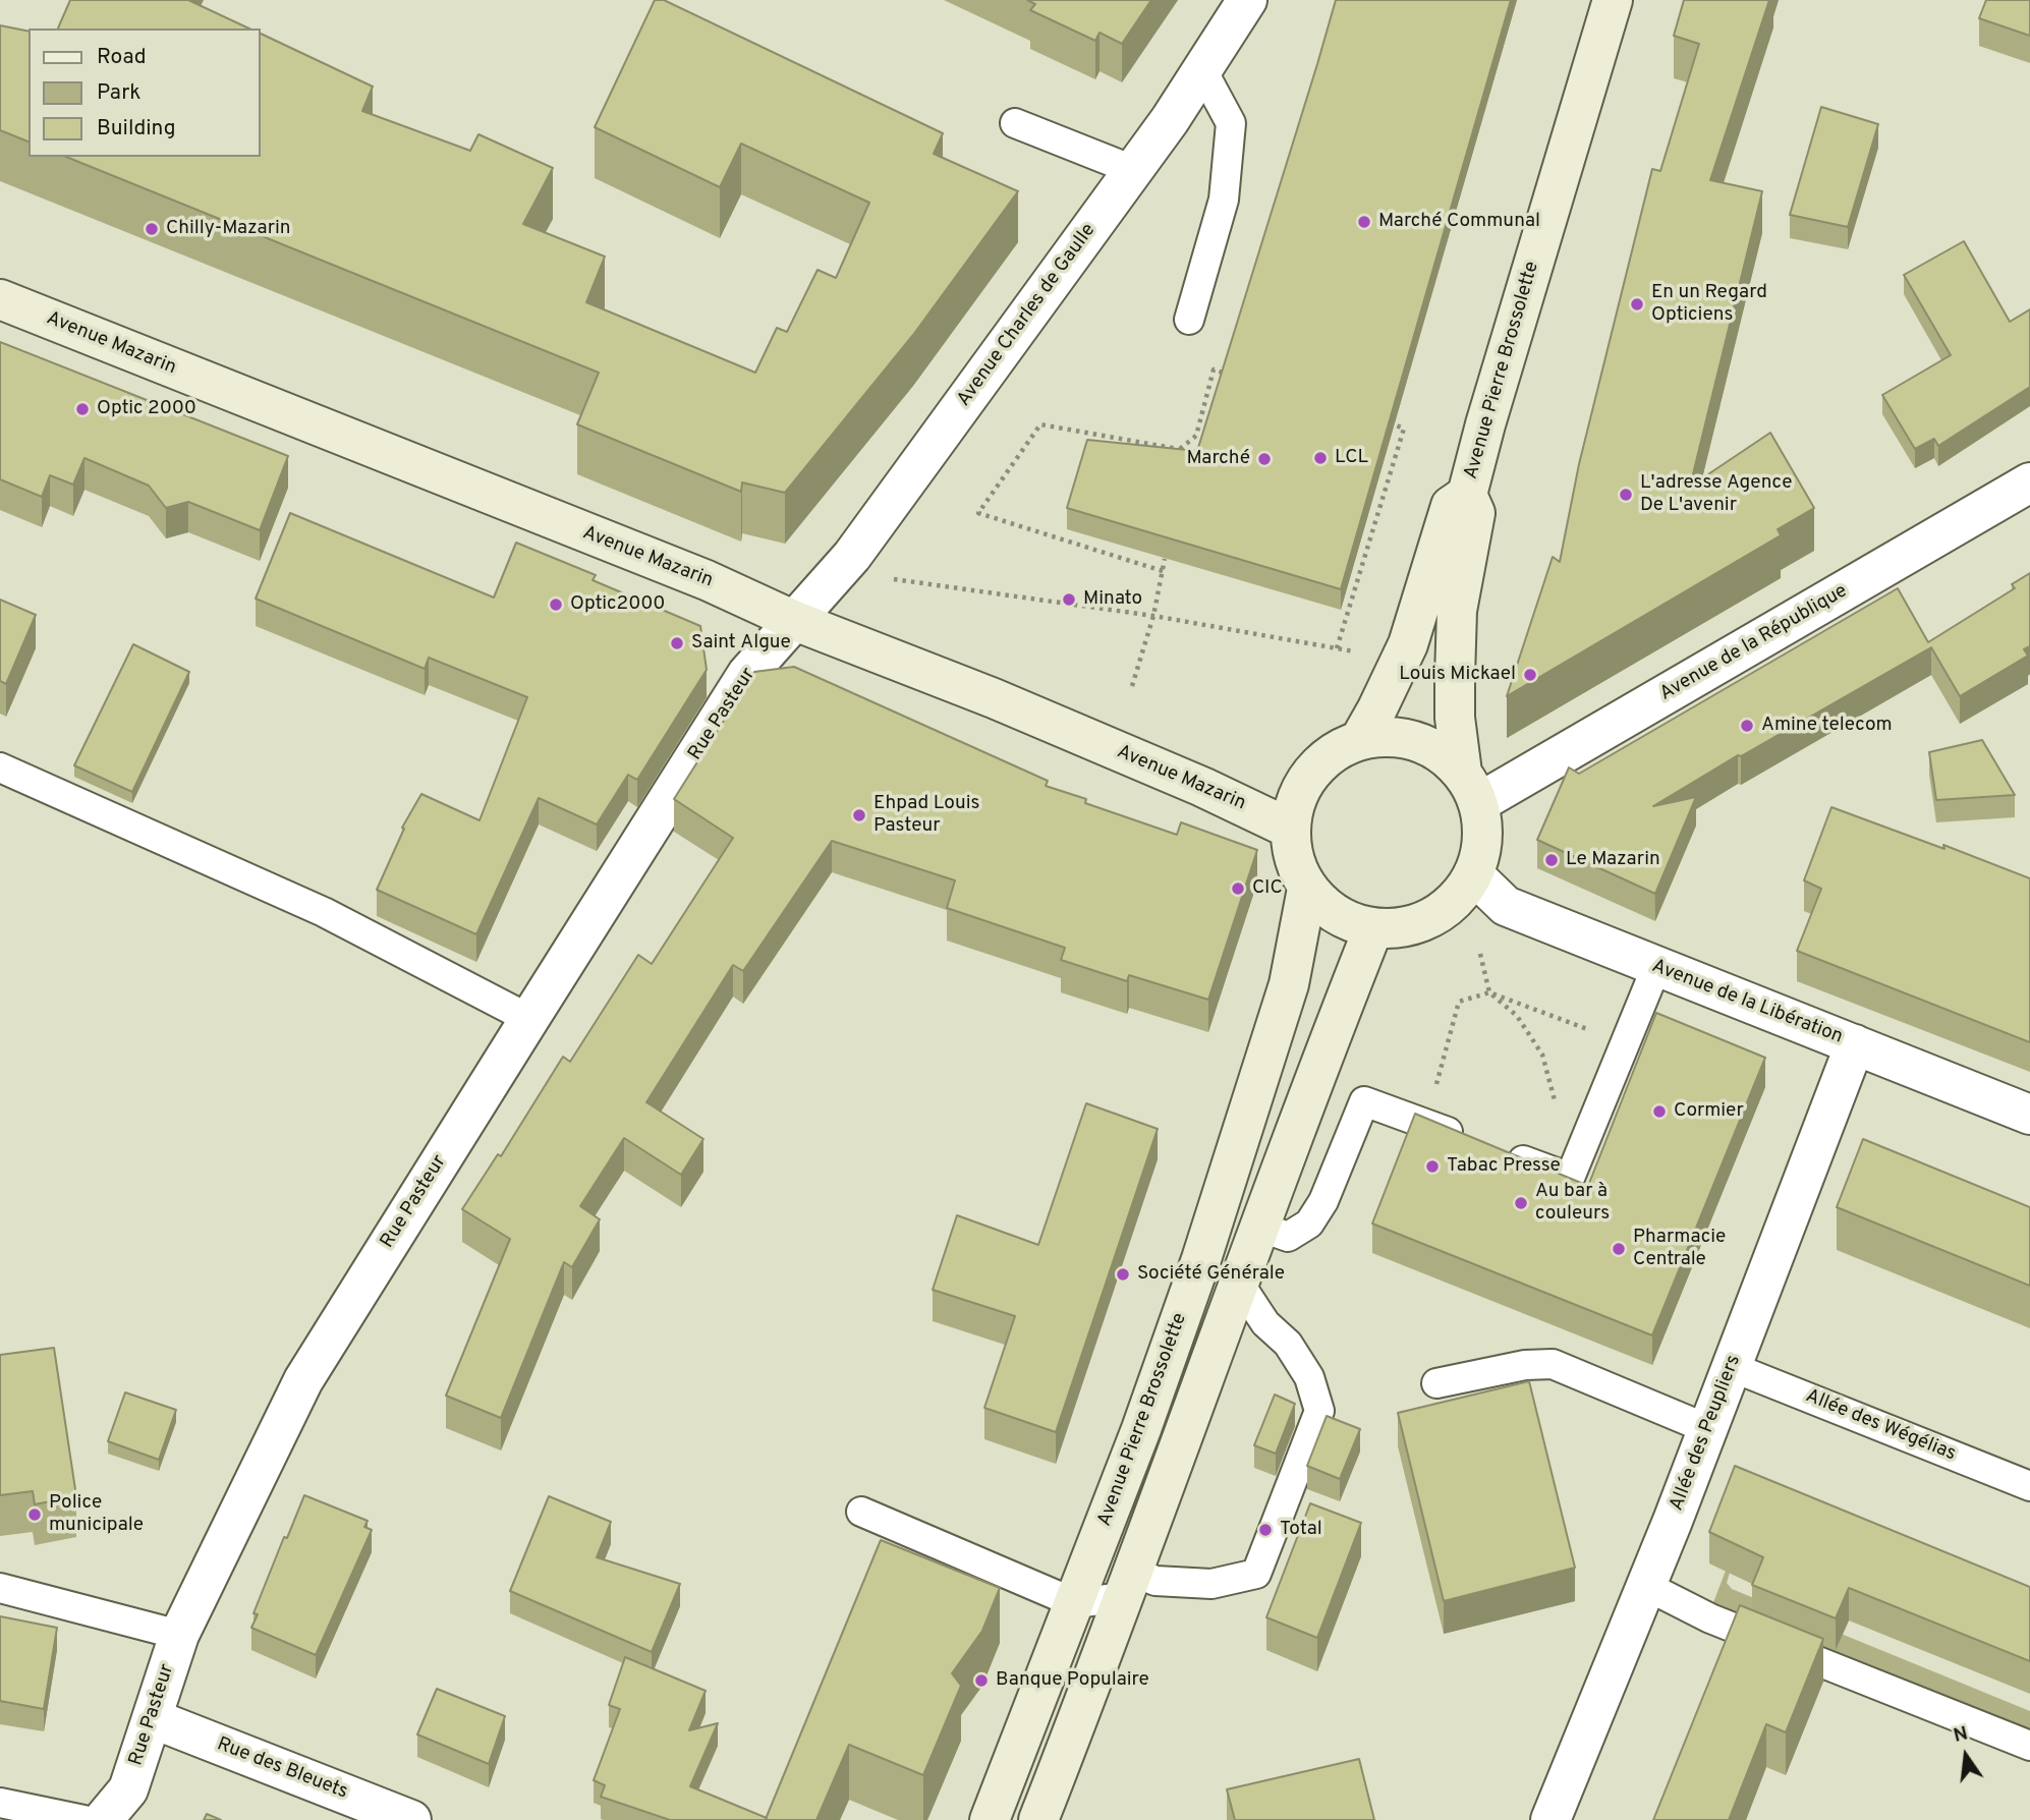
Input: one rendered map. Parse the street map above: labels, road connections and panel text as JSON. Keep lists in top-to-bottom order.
{
  "streets": {
    "main road": ["Avenue Mazarin", "Avenue Pierre Brossolette"],
    "street": [
      "Avenue Charles de Gaulle",
      "Avenue de la République",
      "Rue Pasteur",
      "Avenue de la Libération",
      "Allée des Peupliers",
      "Rue des Bleuets"
    ],
    "lane": ["Allée des Wégélias"]
  },
  "crossings": [
    ["Avenue Charles de Gaulle", "Avenue Mazarin"],
    ["Avenue Charles de Gaulle", "Rue Pasteur"],
    ["Avenue Mazarin", "Avenue Pierre Brossolette"],
    ["Avenue Mazarin", "Avenue de la République"],
    ["Avenue Mazarin", "Rue Pasteur"],
    ["Avenue Mazarin", "Avenue de la Libération"],
    ["Avenue Pierre Brossolette", "Avenue de la République"],
    ["Avenue Pierre Brossolette", "Avenue de la Libération"],
    ["Avenue de la République", "Avenue de la Libération"],
    ["Rue Pasteur", "Rue des Bleuets"],
    ["Avenue de la Libération", "Allée des Peupliers"],
    ["Allée des Wégélias", "Allée des Peupliers"]
  ],
  "places": [
    "Marché Communal",
    "Chilly-Mazarin",
    "En un Regard Opticiens",
    "Optic 2000",
    "LCL",
    "Marché",
    "L'adresse Agence De L'avenir",
    "Minato",
    "Optic2000",
    "Saint Algue",
    "Louis Mickael",
    "Amine telecom",
    "Ehpad Louis Pasteur",
    "Le Mazarin",
    "CIC",
    "Cormier",
    "Tabac Presse",
    "Au bar à couleurs",
    "Pharmacie Centrale",
    "Société Générale",
    "Police municipale",
    "Total",
    "Banque Populaire"
  ],
  "legend": ["Road", "Park", "Building"],
  "north": "top"
}
